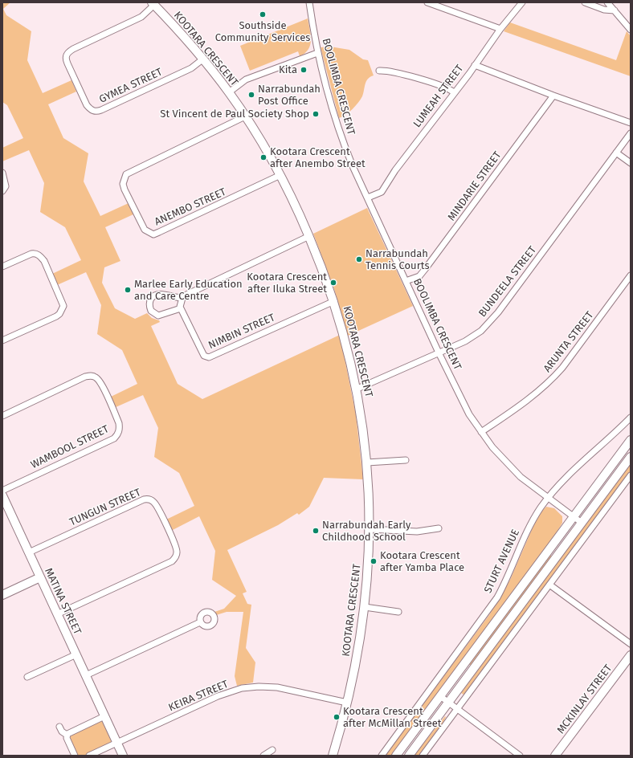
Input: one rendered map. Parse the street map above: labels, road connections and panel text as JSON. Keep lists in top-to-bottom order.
{
  "streets": {
    "street": [
      "KOOTARA CRESCENT",
      "GYMEA STREET",
      "BOOLIMBA CRESCENT",
      "LUMEAH STREET",
      "MINDARIE STREET",
      "ANEMBO STREET",
      "BUNDEELA STREET",
      "NIMBIN STREET",
      "ARUNTA STREET",
      "WAMBOOL STREET",
      "TUNGUN STREET",
      "STURT AVENUE",
      "MATINA STREET",
      "KEIRA STREET",
      "MCKINLAY STREET"
    ]
  },
  "crossings": [
    ["KOOTARA CRESCENT", "GYMEA STREET"],
    ["KOOTARA CRESCENT", "ANEMBO STREET"],
    ["KOOTARA CRESCENT", "BUNDEELA STREET"],
    ["KOOTARA CRESCENT", "NIMBIN STREET"],
    ["KOOTARA CRESCENT", "KEIRA STREET"],
    ["BOOLIMBA CRESCENT", "LUMEAH STREET"],
    ["BOOLIMBA CRESCENT", "MINDARIE STREET"],
    ["BOOLIMBA CRESCENT", "BUNDEELA STREET"],
    ["BOOLIMBA CRESCENT", "ARUNTA STREET"],
    ["BOOLIMBA CRESCENT", "STURT AVENUE"],
    ["TUNGUN STREET", "MATINA STREET"],
    ["MATINA STREET", "KEIRA STREET"]
  ],
  "places": [
    "Southside Community Services",
    "Kita",
    "Narrabundah Post Office",
    "St Vincent de Paul Society Shop",
    "Kootara Crescent after Anembo Street",
    "Narrabundah Tennis Courts",
    "Kootara Crescent after Iluka Street",
    "Marlee Early Education and Care Centre",
    "Narrabundah Early Childhood School",
    "Kootara Crescent after Yamba Place",
    "Kootara Crescent after McMillan Street"
  ]
}
